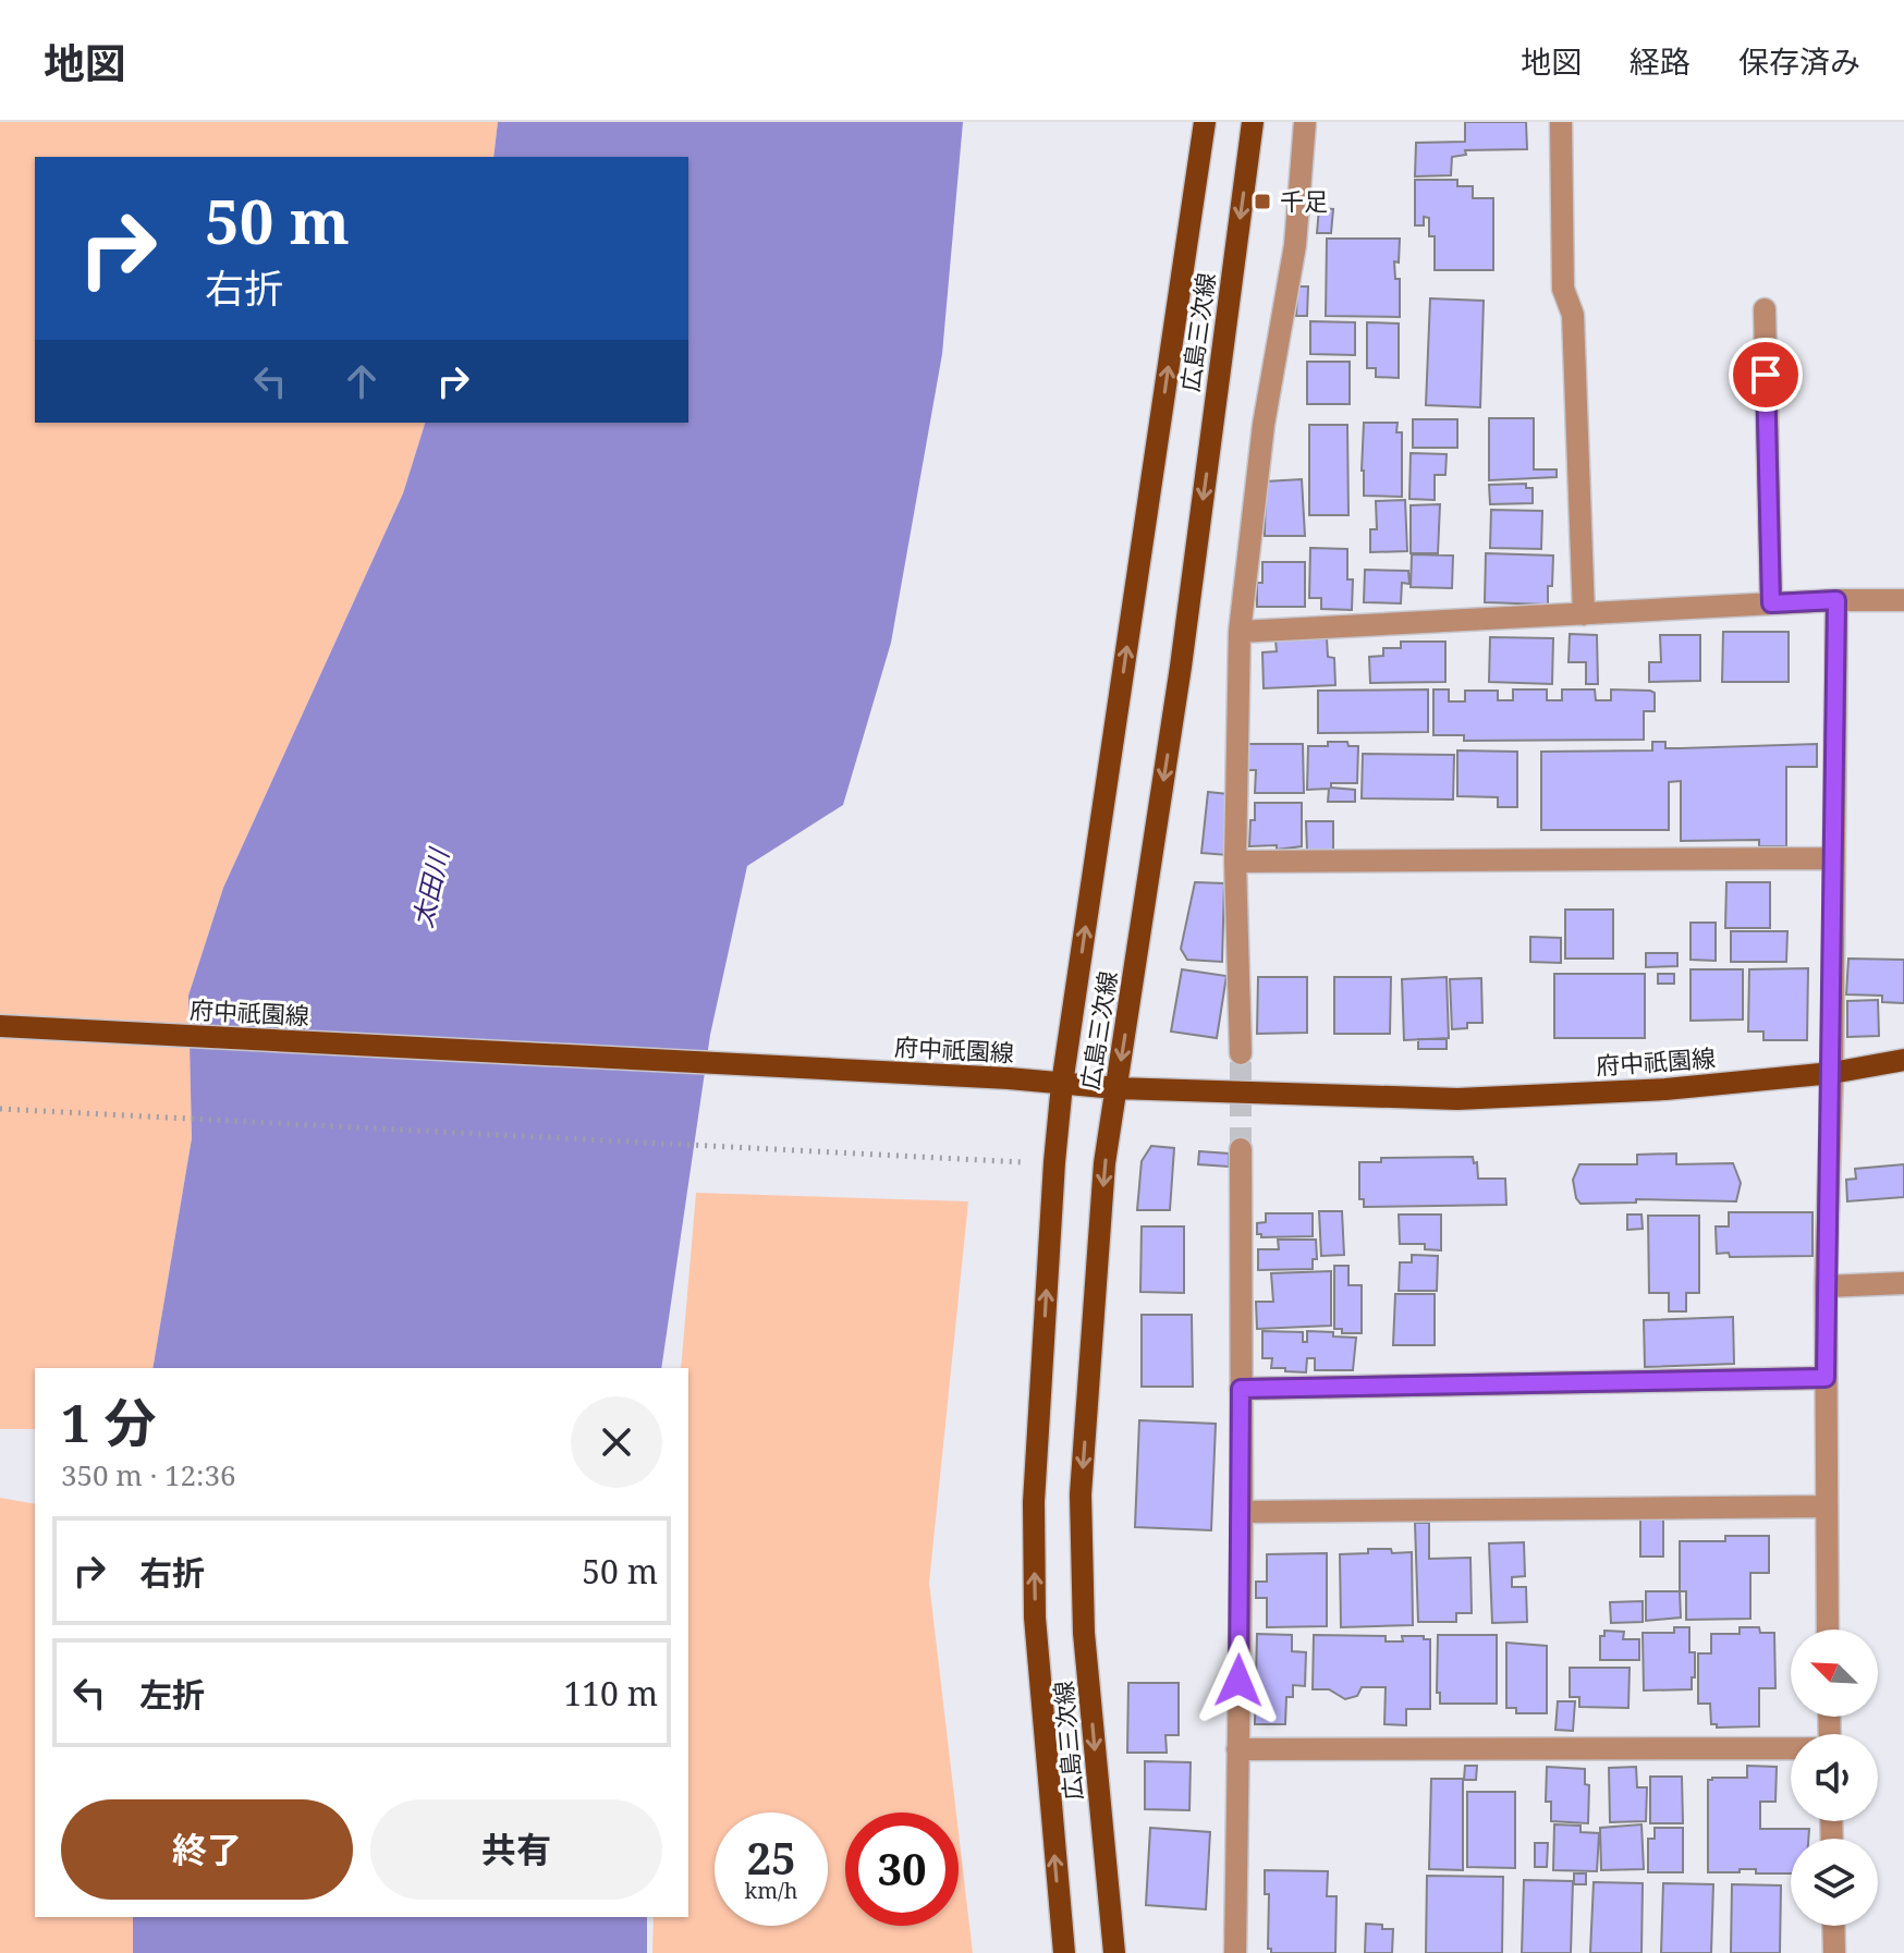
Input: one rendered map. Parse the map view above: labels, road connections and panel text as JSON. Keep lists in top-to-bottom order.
{
  "streets": {
    "main road": ["広島三次線", "府中祇園線"]
  },
  "crossings": [
    ["広島三次線", "府中祇園線"]
  ],
  "water": ["太田川"],
  "places": {
    "transit": ["千足"]
  },
  "north": "top left",
  "page": {
    "header": "地図",
    "nav": ["地図", "経路", "保存済み"],
    "turn": ["50 m", "右折"],
    "heading": ["1 分", "350 m · 12:36"],
    "list": [
      {
        "name": "右折",
        "value": "50 m"
      },
      {
        "name": "左折",
        "value": "110 m"
      }
    ],
    "buttons": ["終了", "共有"],
    "speed": "25 km/h",
    "limit": "30"
  }
}
